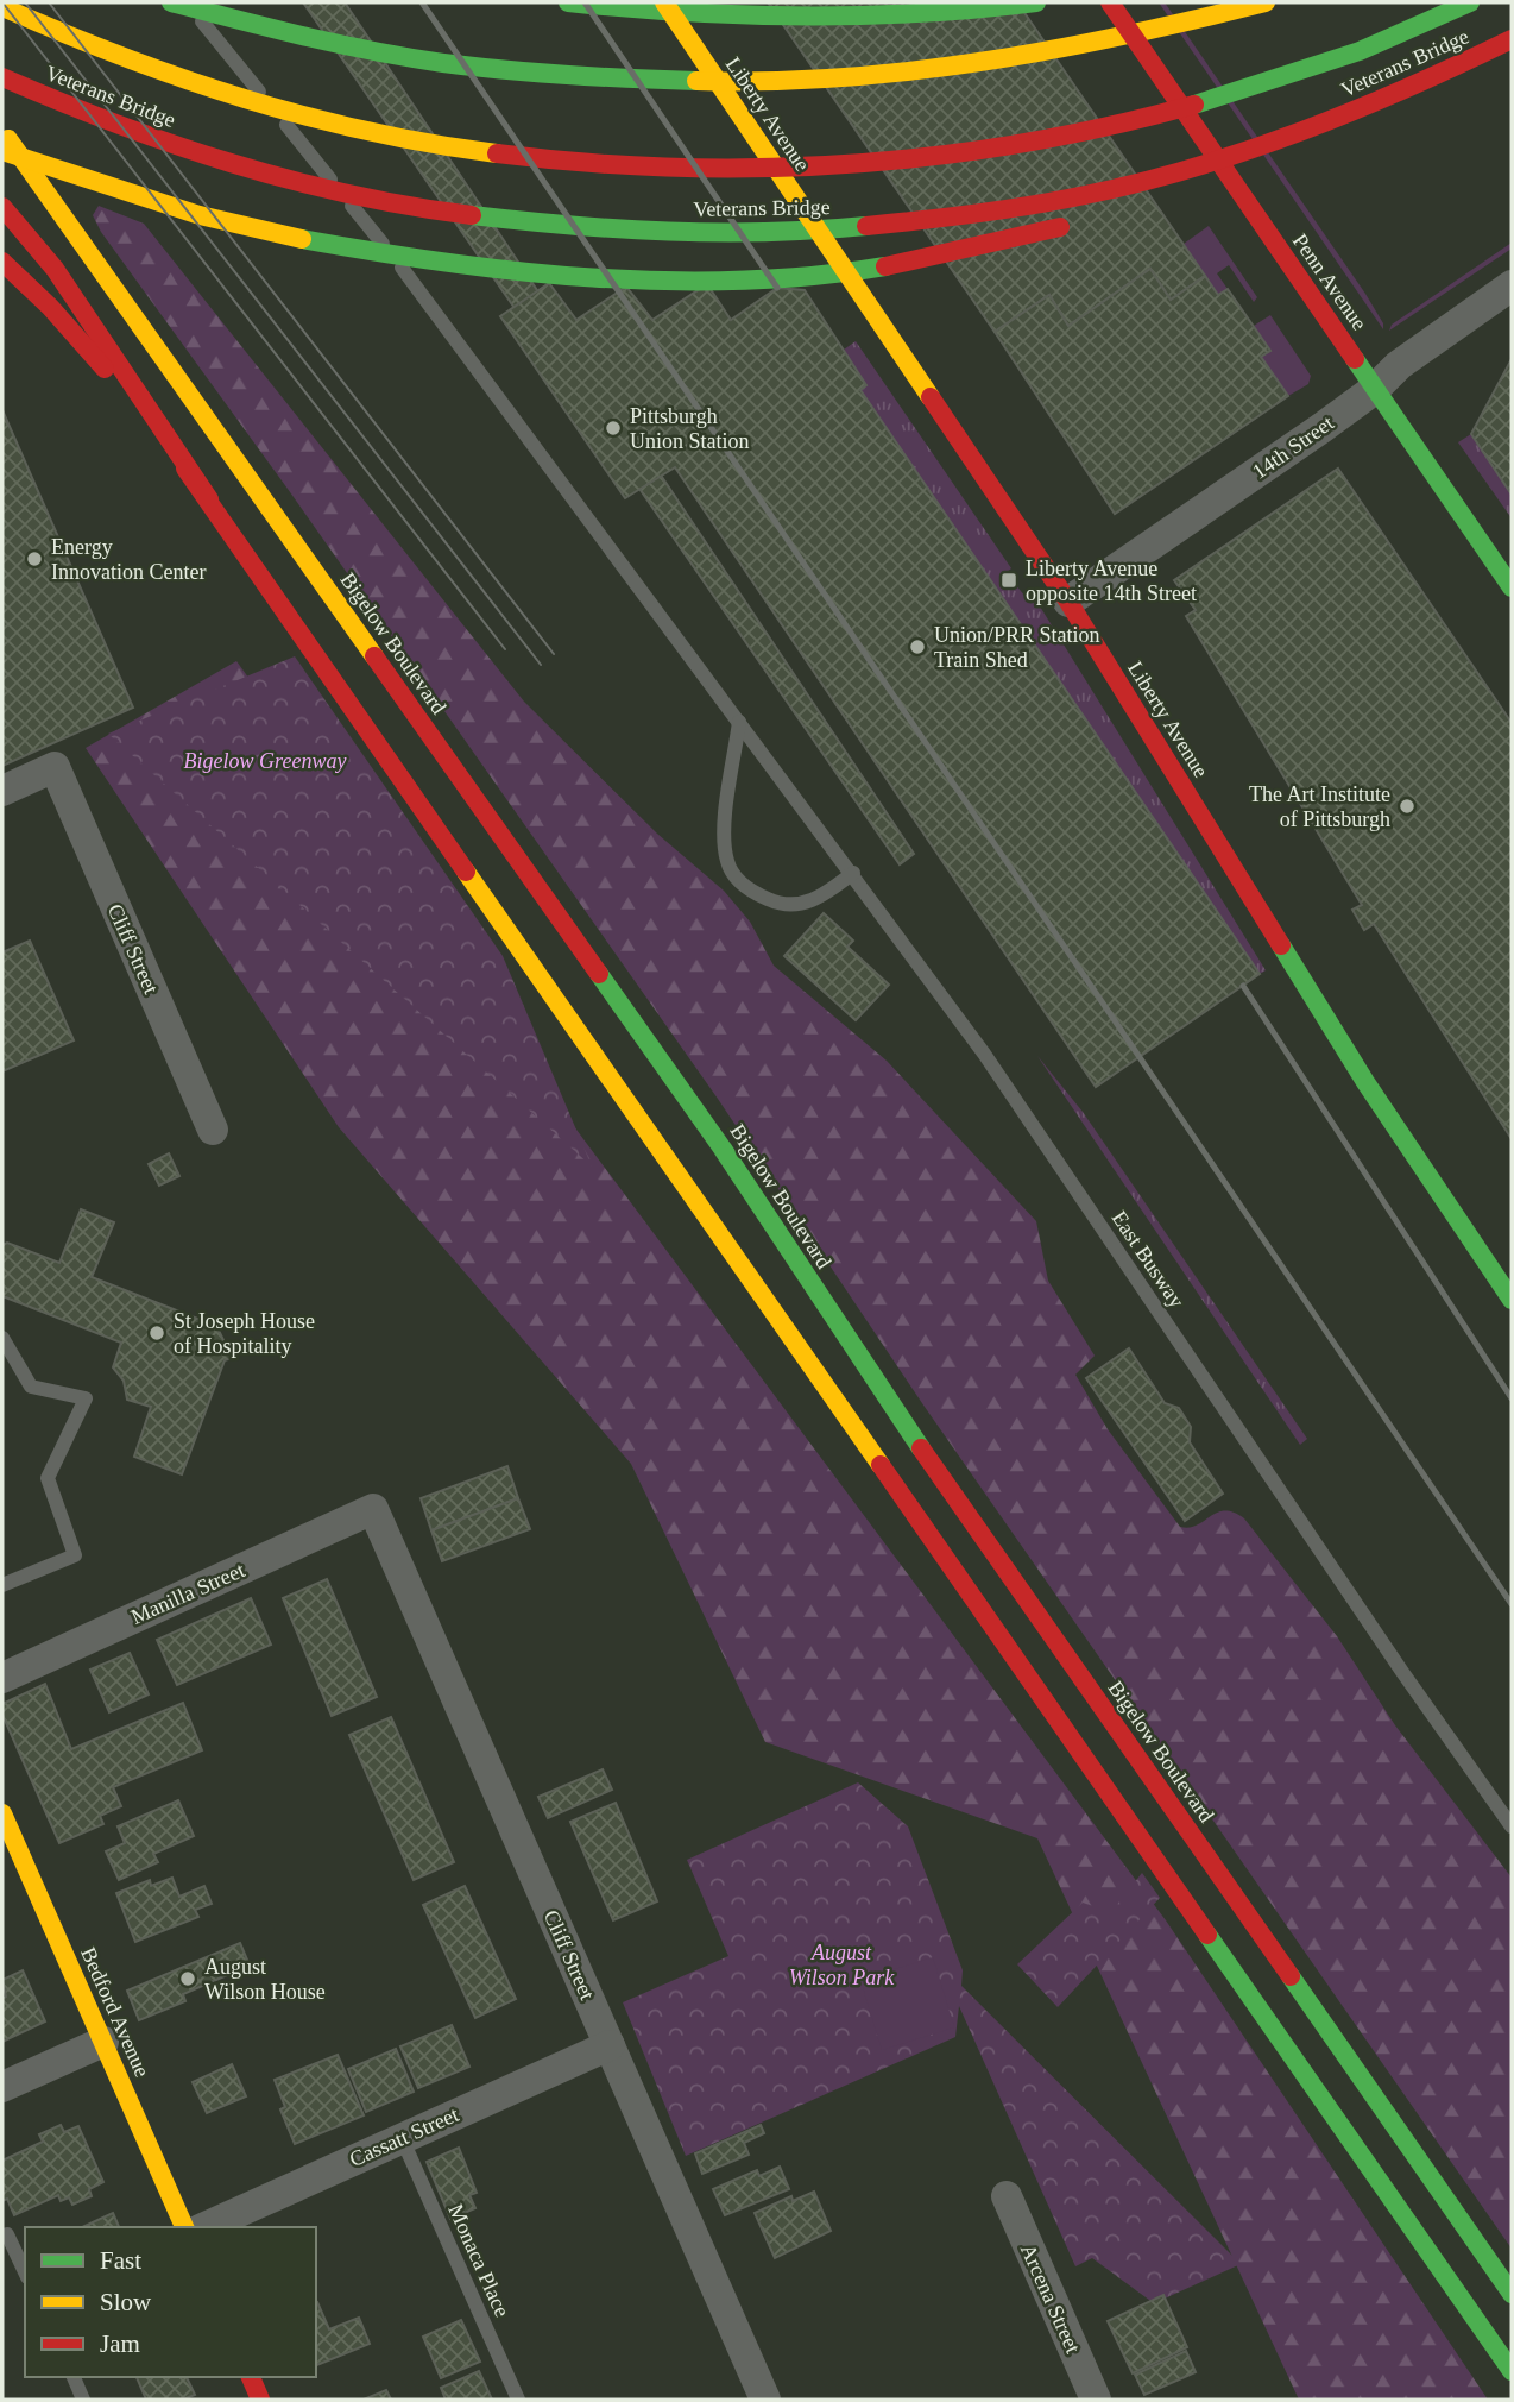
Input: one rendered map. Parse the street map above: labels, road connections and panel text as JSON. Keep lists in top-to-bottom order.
{
  "streets": {
    "main road": [
      "Veterans Bridge",
      "Liberty Avenue",
      "Penn Avenue",
      "Bigelow Boulevard",
      "Bedford Avenue"
    ],
    "street": [
      "14th Street",
      "Cliff Street",
      "Manilla Street",
      "Cassatt Street",
      "Arcena Street"
    ],
    "lane": ["East Busway", "Monaca Place"]
  },
  "crossings": [
    ["Liberty Avenue", "14th Street"],
    ["Penn Avenue", "14th Street"],
    ["Cliff Street", "Manilla Street"],
    ["Cliff Street", "Cassatt Street"],
    ["Cassatt Street", "Monaca Place"]
  ],
  "parks": ["Bigelow Greenway", "August Wilson Park"],
  "places": {
    "other": [
      "Pittsburgh Union Station",
      "Energy Innovation Center",
      "Union/PRR Station Train Shed",
      "The Art Institute of Pittsburgh",
      "St Joseph House of Hospitality",
      "August Wilson House"
    ],
    "transit": ["Liberty Avenue opposite 14th Street"]
  },
  "legend": ["Fast", "Slow", "Jam"]
}
